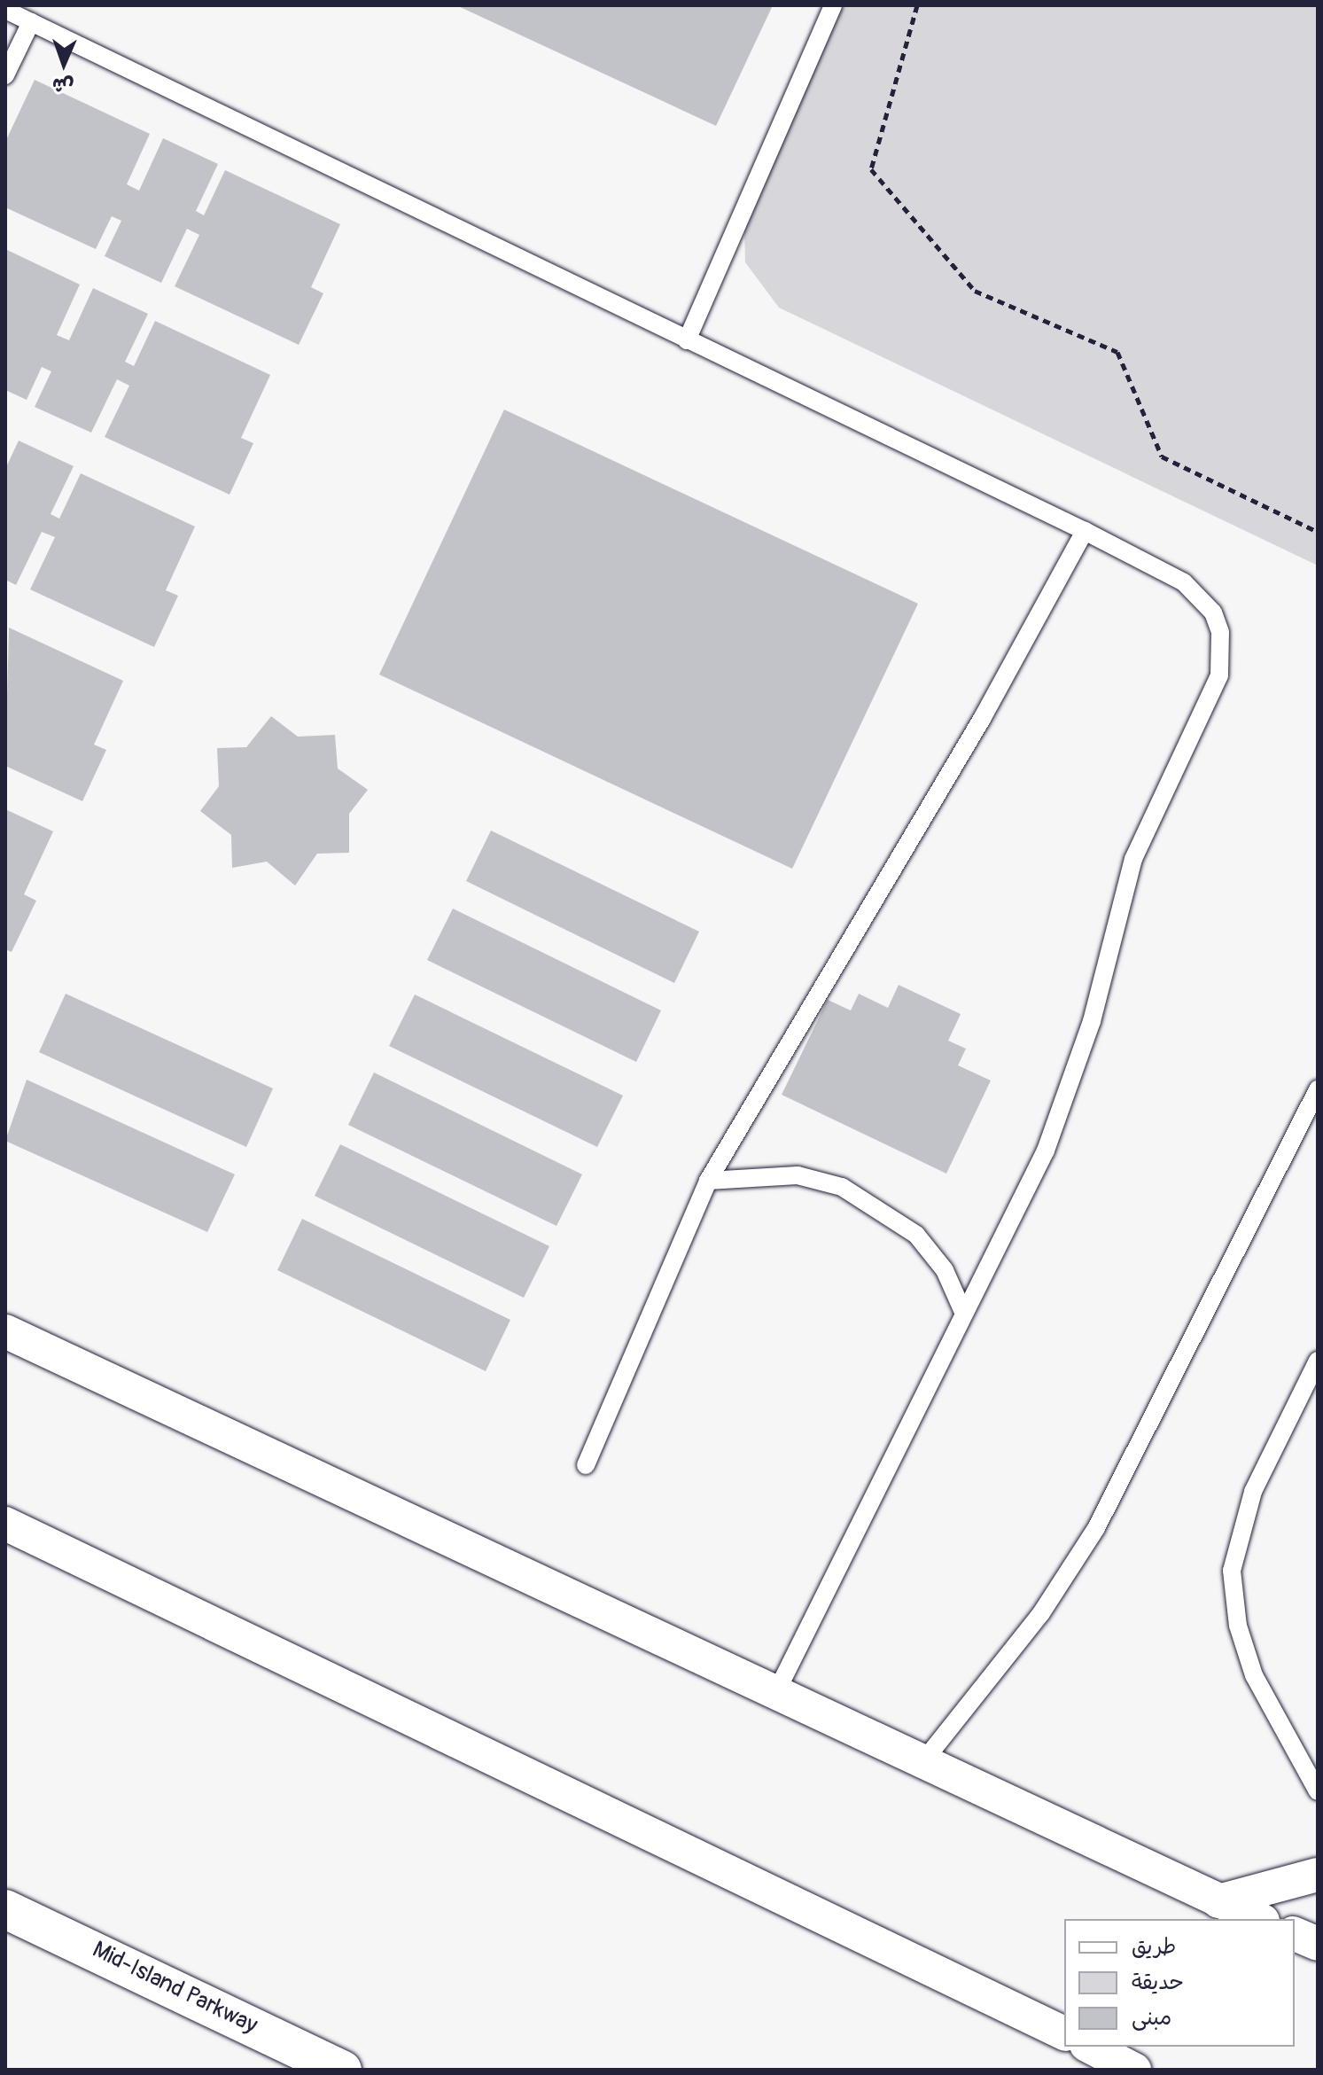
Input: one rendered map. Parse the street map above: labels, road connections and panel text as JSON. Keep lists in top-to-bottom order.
{
  "streets": {
    "highway": ["Mid-Island Parkway"]
  },
  "legend": ["طريق", "حديقة", "مبنى"],
  "north": "bottom"
}
